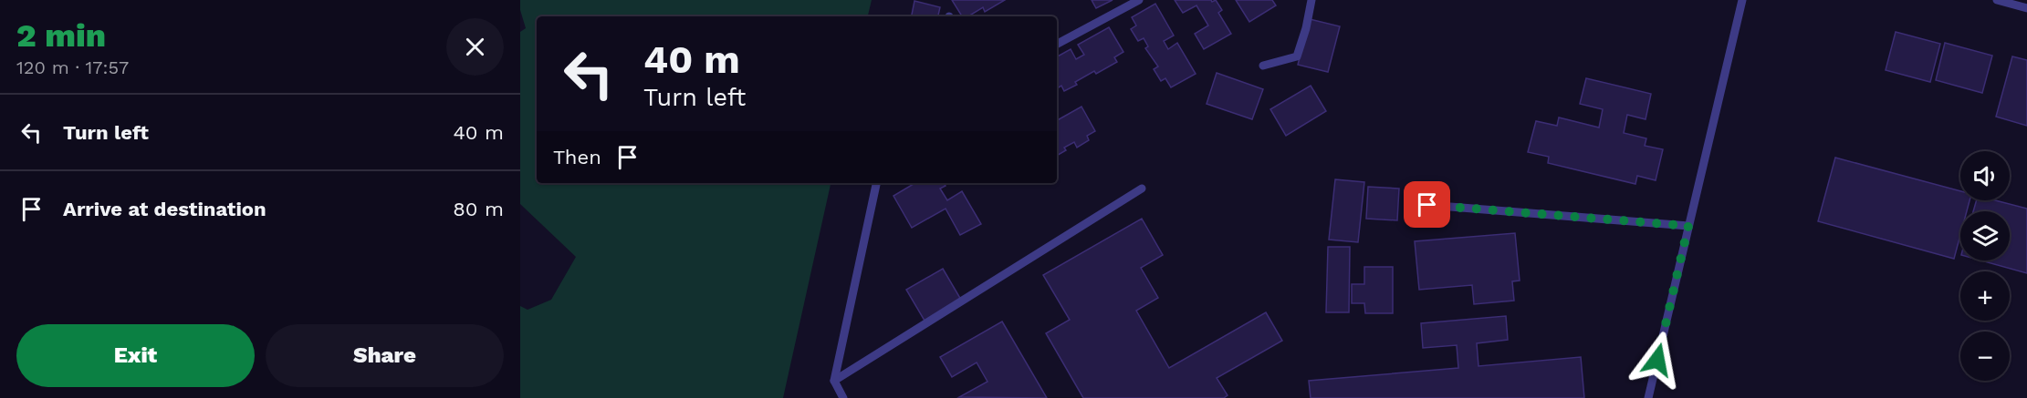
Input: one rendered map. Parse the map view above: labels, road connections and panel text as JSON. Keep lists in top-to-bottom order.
{
  "page": {
    "heading": ["2 min", "120 m · 17:57"],
    "turn": ["40 m", "Turn left"],
    "list": [
      {
        "name": "Turn left",
        "value": "40 m"
      },
      {
        "name": "Arrive at destination",
        "value": "80 m"
      }
    ],
    "then": "Then",
    "map_buttons": ["+", "−"],
    "buttons": ["Exit", "Share"]
  }
}
